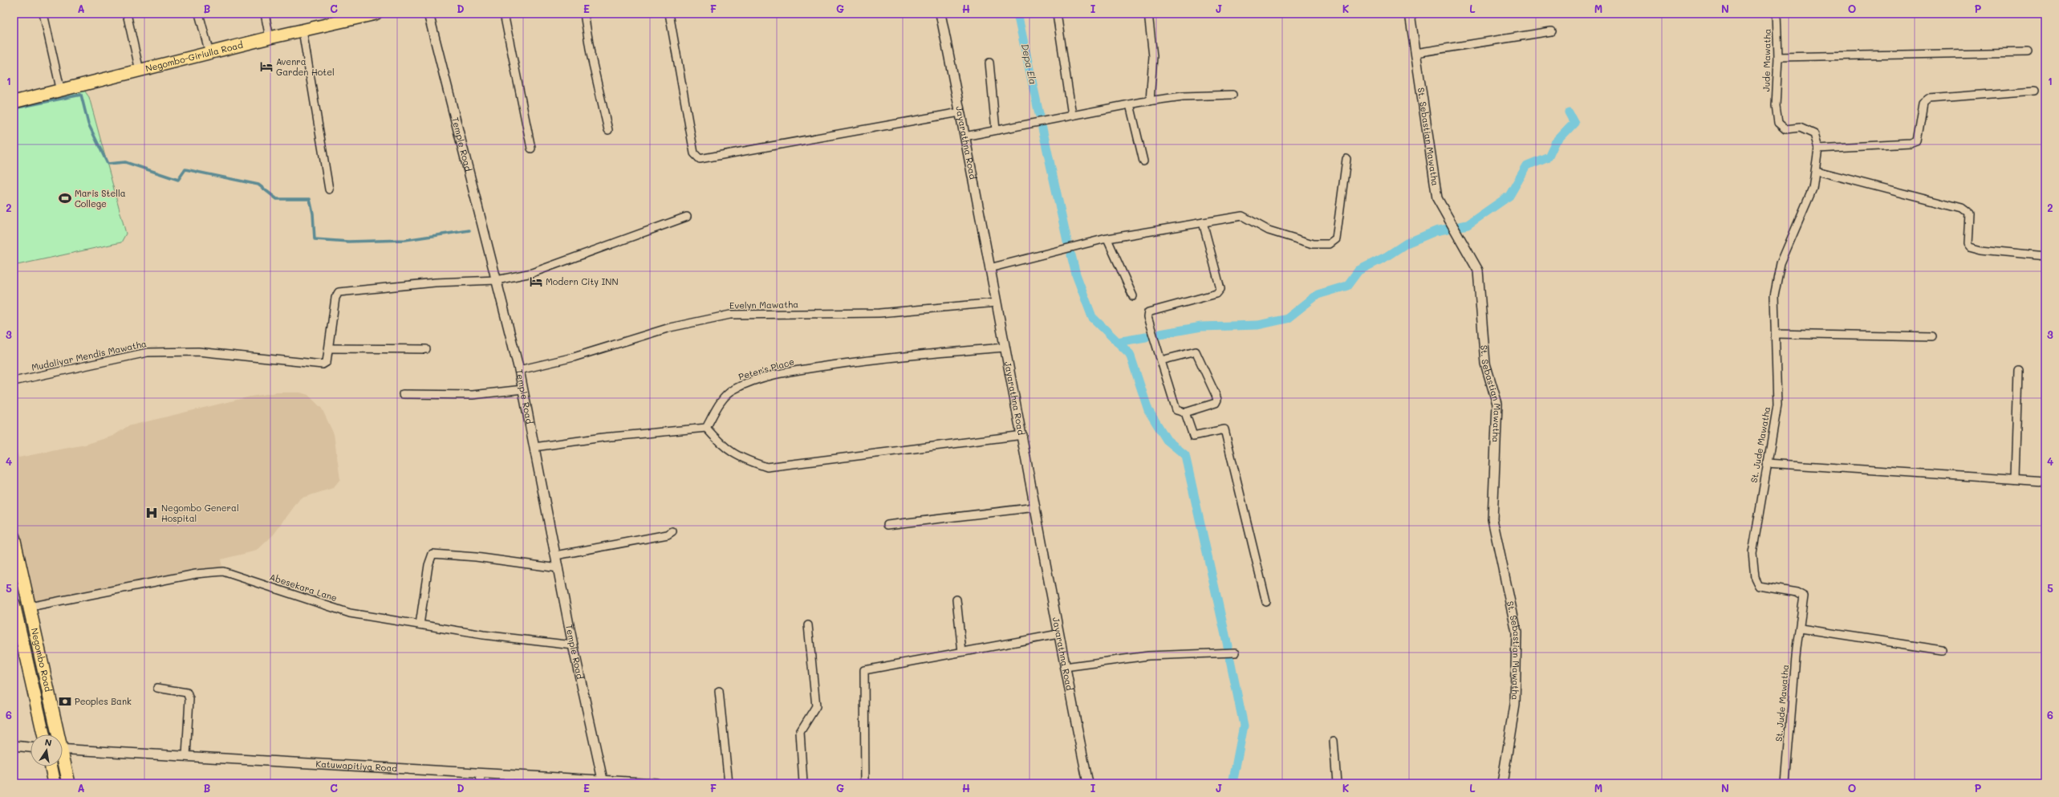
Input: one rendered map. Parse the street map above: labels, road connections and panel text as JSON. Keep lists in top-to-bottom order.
{
  "streets": {
    "main road": ["Negombo-Giriulla Road", "Negombo Road"],
    "street": [
      "Jude Mawatha",
      "St. Sebastian Mawatha",
      "Jayarathna Road",
      "Temple Road",
      "Evelyn Mawatha",
      "Mudaliyar Mendis Mawatha",
      "Peter's Place",
      "St. Jude Mawatha",
      "Abesekara Lane",
      "Katuwapitiya Road"
    ]
  },
  "crossings": [
    ["Jude Mawatha", "St. Jude Mawatha"],
    ["Jayarathna Road", "Evelyn Mawatha"],
    ["Jayarathna Road", "Peter's Place"],
    ["Temple Road", "Evelyn Mawatha"],
    ["Temple Road", "Abesekara Lane"],
    ["Temple Road", "Katuwapitiya Road"],
    ["Abesekara Lane", "Negombo Road"]
  ],
  "water": ["Depa Ela"],
  "places": {
    "hotel": ["Avenra Garden Hotel", "Modern City INN"],
    "sports": ["Maris Stella College"],
    "hospital": ["Negombo General Hospital"],
    "bank": ["Peoples Bank"]
  },
  "north": "top",
  "grid": {
    "columns": [
      "A",
      "B",
      "C",
      "D",
      "E",
      "F",
      "G",
      "H",
      "I",
      "J",
      "K",
      "L",
      "M",
      "N",
      "O",
      "P"
    ],
    "rows": [
      "1",
      "2",
      "3",
      "4",
      "5",
      "6"
    ]
  }
}
